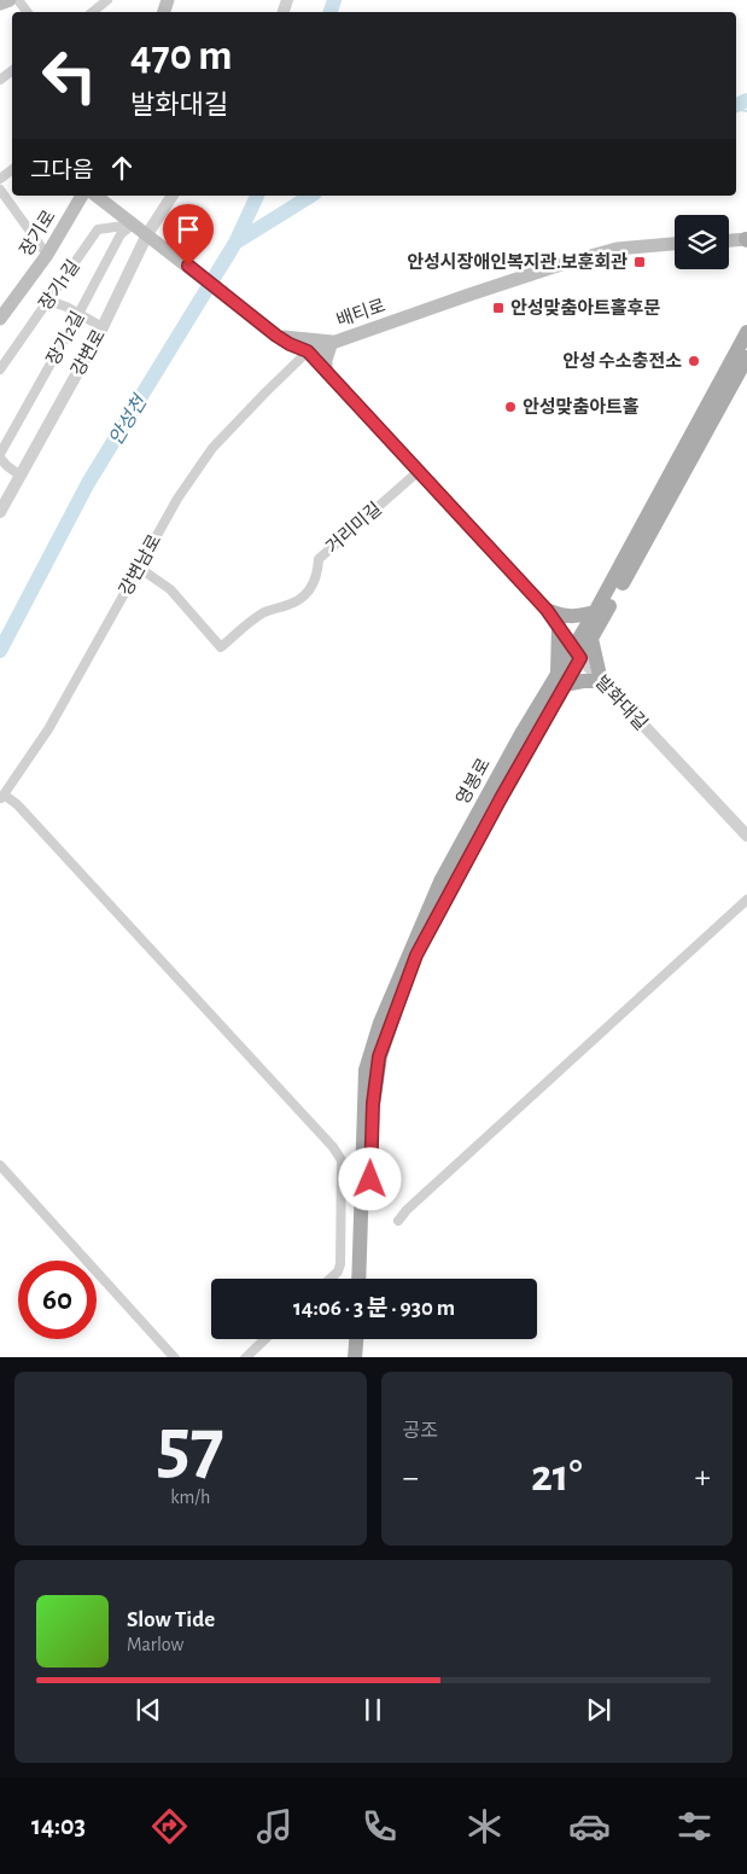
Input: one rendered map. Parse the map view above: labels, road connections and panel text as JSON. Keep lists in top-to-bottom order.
{
  "streets": {
    "main road": ["장기로", "배티로", "영봉로"],
    "street": [
      "장기1길",
      "장기2길",
      "강변로",
      "거리미길",
      "강변남로",
      "발화대길"
    ]
  },
  "crossings": [
    ["장기1길", "장기2길"],
    ["배티로", "강변남로"],
    ["배티로", "발화대길"],
    ["거리미길", "강변남로"],
    ["거리미길", "발화대길"],
    ["강변남로", "발화대길"],
    ["발화대길", "영봉로"]
  ],
  "water": ["안성천"],
  "places": {
    "transit": ["안성시장애인복지관.보훈회관", "안성맞춤아트홀후문"],
    "other": ["안성 수소충전소", "안성맞춤아트홀"]
  },
  "page": {
    "turn": ["470 m", "발화대길"],
    "then": "그다음",
    "limit": "60",
    "trip": "14:06 · 3 분 · 930 m",
    "tile": [
      ["57", "km/h"],
      "공조"
    ],
    "heat": ["−", "21°", "+"],
    "song": ["Slow Tide", "Marlow"],
    "tabs": "14:03"
  }
}
